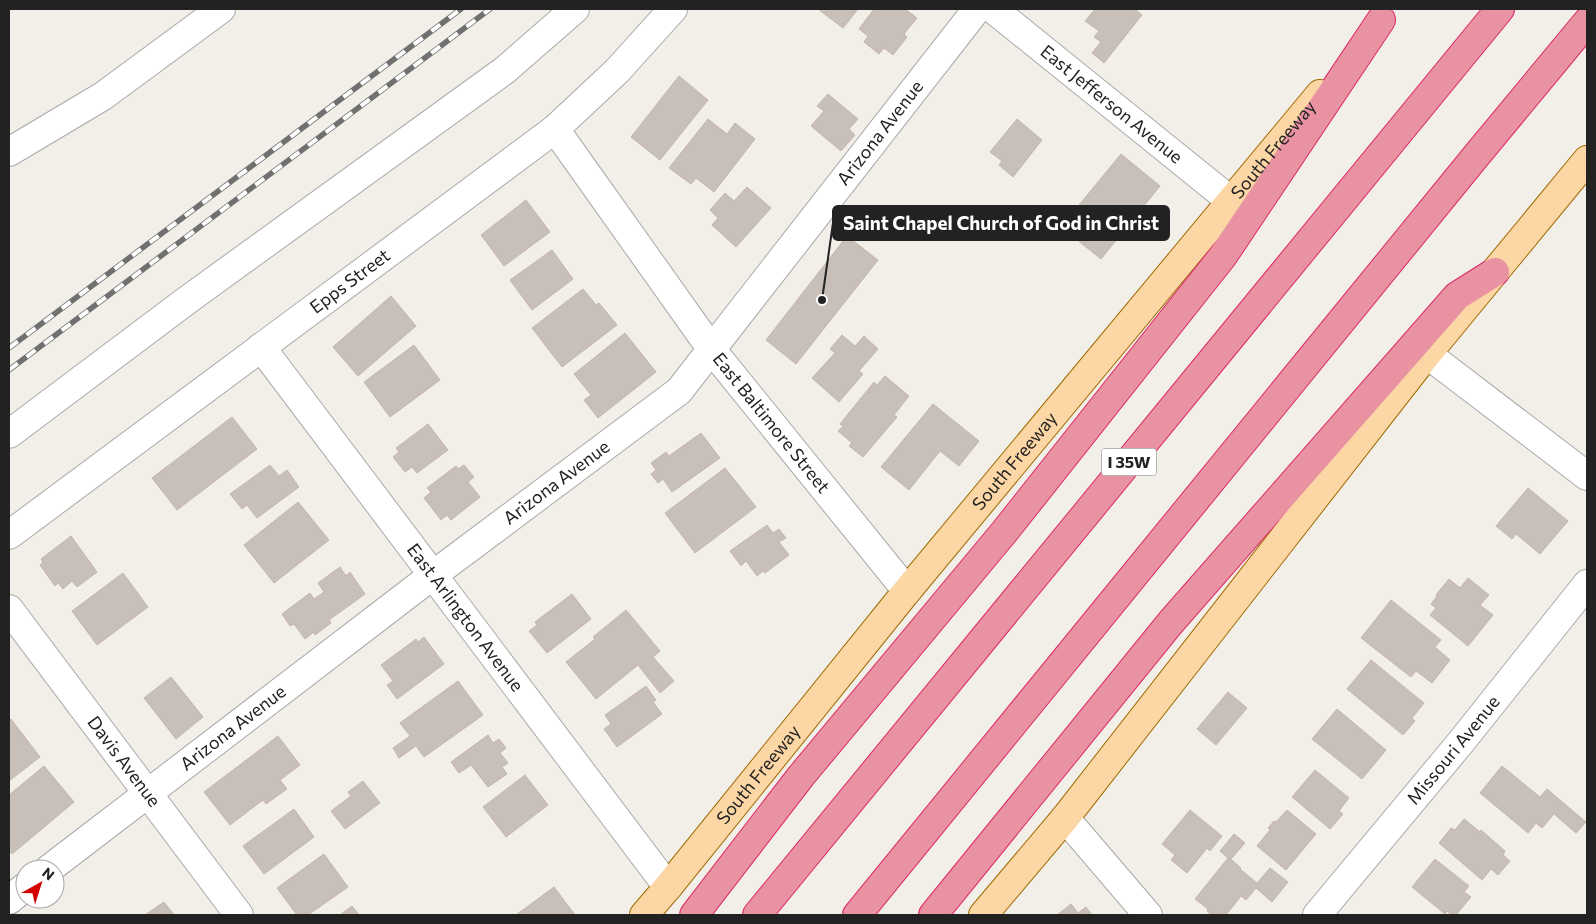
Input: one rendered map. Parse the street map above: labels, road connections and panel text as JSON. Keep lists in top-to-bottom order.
{
  "streets": {
    "highway": ["I 35W"],
    "main road": ["South Freeway"],
    "street": [
      "East Jefferson Avenue",
      "Arizona Avenue",
      "Epps Street",
      "East Baltimore Street",
      "East Arlington Avenue",
      "Missouri Avenue",
      "Davis Avenue"
    ]
  },
  "crossings": [
    ["East Jefferson Avenue", "South Freeway"],
    ["Arizona Avenue", "East Baltimore Street"],
    ["Arizona Avenue", "East Arlington Avenue"],
    ["Arizona Avenue", "Davis Avenue"],
    ["South Freeway", "East Baltimore Street"],
    ["South Freeway", "East Arlington Avenue"],
    ["Epps Street", "East Baltimore Street"],
    ["Epps Street", "East Arlington Avenue"]
  ],
  "places": ["Saint Chapel Church of God in Christ"],
  "north": "top right"
}
